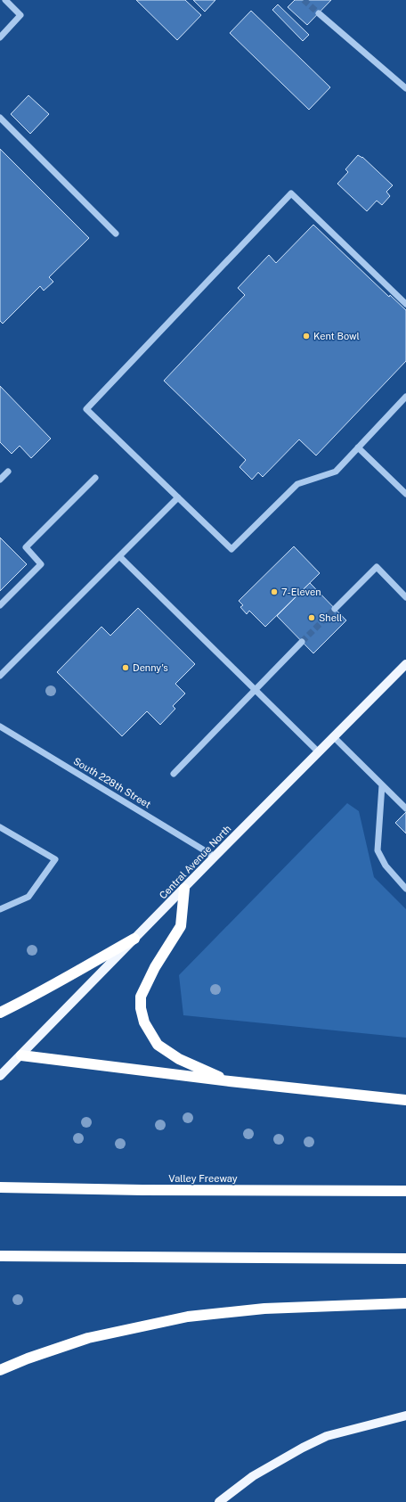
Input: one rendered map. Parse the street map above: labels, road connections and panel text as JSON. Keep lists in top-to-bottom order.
{
  "streets": {
    "highway": ["Valley Freeway"],
    "main road": ["Central Avenue North"],
    "street": ["South 228th Street"]
  },
  "crossings": [
    ["South 228th Street", "Central Avenue North"]
  ],
  "places": [
    "Kent Bowl",
    "7-Eleven",
    "Shell",
    "Denny's"
  ]
}
